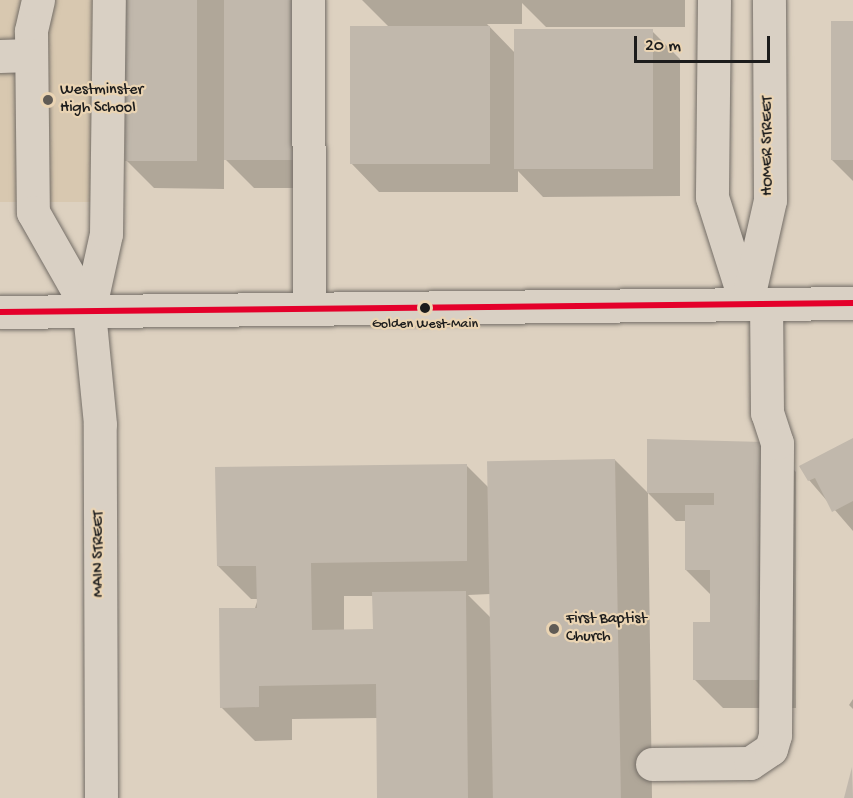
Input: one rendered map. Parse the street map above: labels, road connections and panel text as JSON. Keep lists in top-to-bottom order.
{
  "streets": {
    "street": ["HOMER STREET", "MAIN STREET"]
  },
  "places": ["Westminster High School", "Golden West-Main", "First Baptist Church"],
  "scale_bar": "20 m"
}
